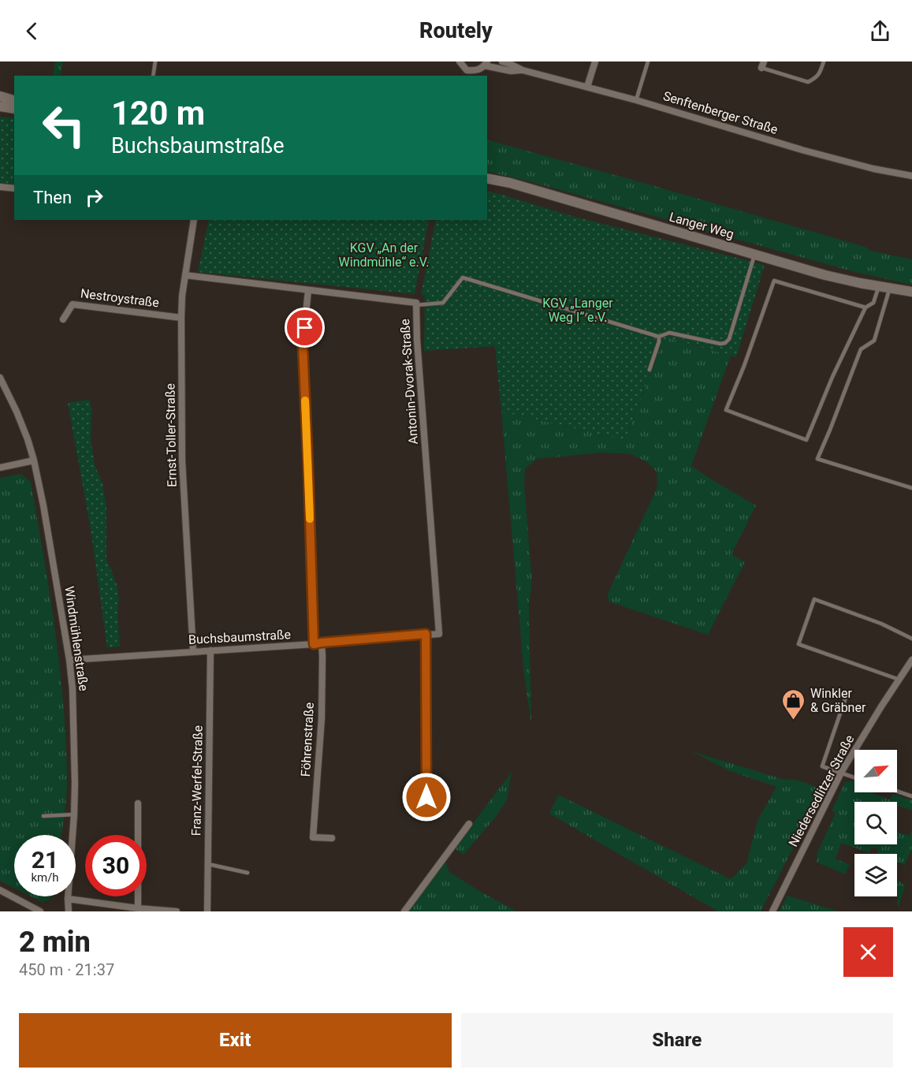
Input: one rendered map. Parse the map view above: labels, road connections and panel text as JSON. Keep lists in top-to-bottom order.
{
  "streets": {
    "main road": ["Langer Weg"],
    "street": [
      "Senftenberger Straße",
      "Nestroystraße",
      "Antonin-Dvorak-Straße",
      "Ernst-Toller-Straße",
      "Buchsbaumstraße",
      "Windmühlenstraße",
      "Föhrenstraße",
      "Franz-Werfel-Straße",
      "Niedersedlitzer Straße"
    ]
  },
  "crossings": [
    ["Nestroystraße", "Ernst-Toller-Straße"],
    ["Antonin-Dvorak-Straße", "Ernst-Toller-Straße"],
    ["Antonin-Dvorak-Straße", "Buchsbaumstraße"],
    ["Ernst-Toller-Straße", "Buchsbaumstraße"],
    ["Buchsbaumstraße", "Windmühlenstraße"],
    ["Buchsbaumstraße", "Föhrenstraße"],
    ["Buchsbaumstraße", "Franz-Werfel-Straße"]
  ],
  "parks": ["KGV „An der Windmühle“ e.V.", "KGV „Langer Weg I“ e.V."],
  "places": {
    "shop": ["Winkler & Gräbner"]
  },
  "north": "top right",
  "page": {
    "header": "Routely",
    "turn": ["120 m", "Buchsbaumstraße"],
    "then": "Then",
    "speed": "21 km/h",
    "limit": "30",
    "heading": ["2 min", "450 m · 21:37"],
    "buttons": ["Exit", "Share"]
  }
}
